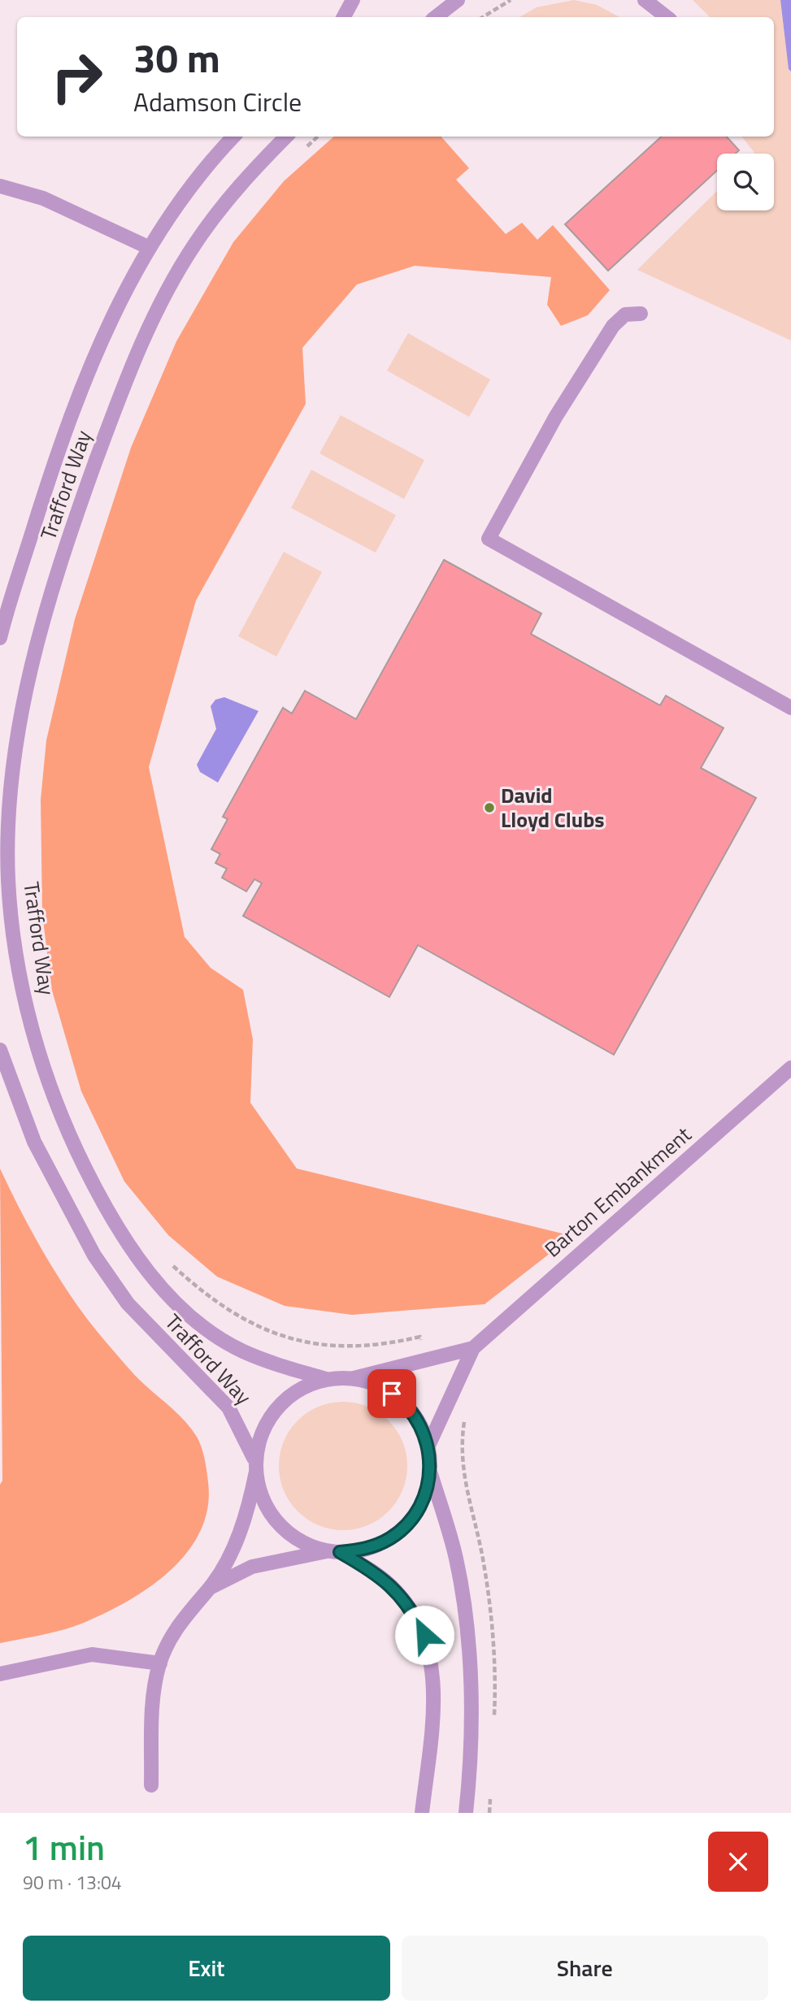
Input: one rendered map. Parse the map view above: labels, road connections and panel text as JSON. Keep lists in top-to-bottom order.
{
  "streets": {
    "street": ["Trafford Way", "Barton Embankment"]
  },
  "crossings": [
    ["Trafford Way", "Barton Embankment"]
  ],
  "places": ["David Lloyd Clubs"],
  "page": {
    "turn": ["30 m", "Adamson Circle"],
    "heading": ["1 min", "90 m · 13:04"],
    "buttons": ["Exit", "Share"]
  }
}
